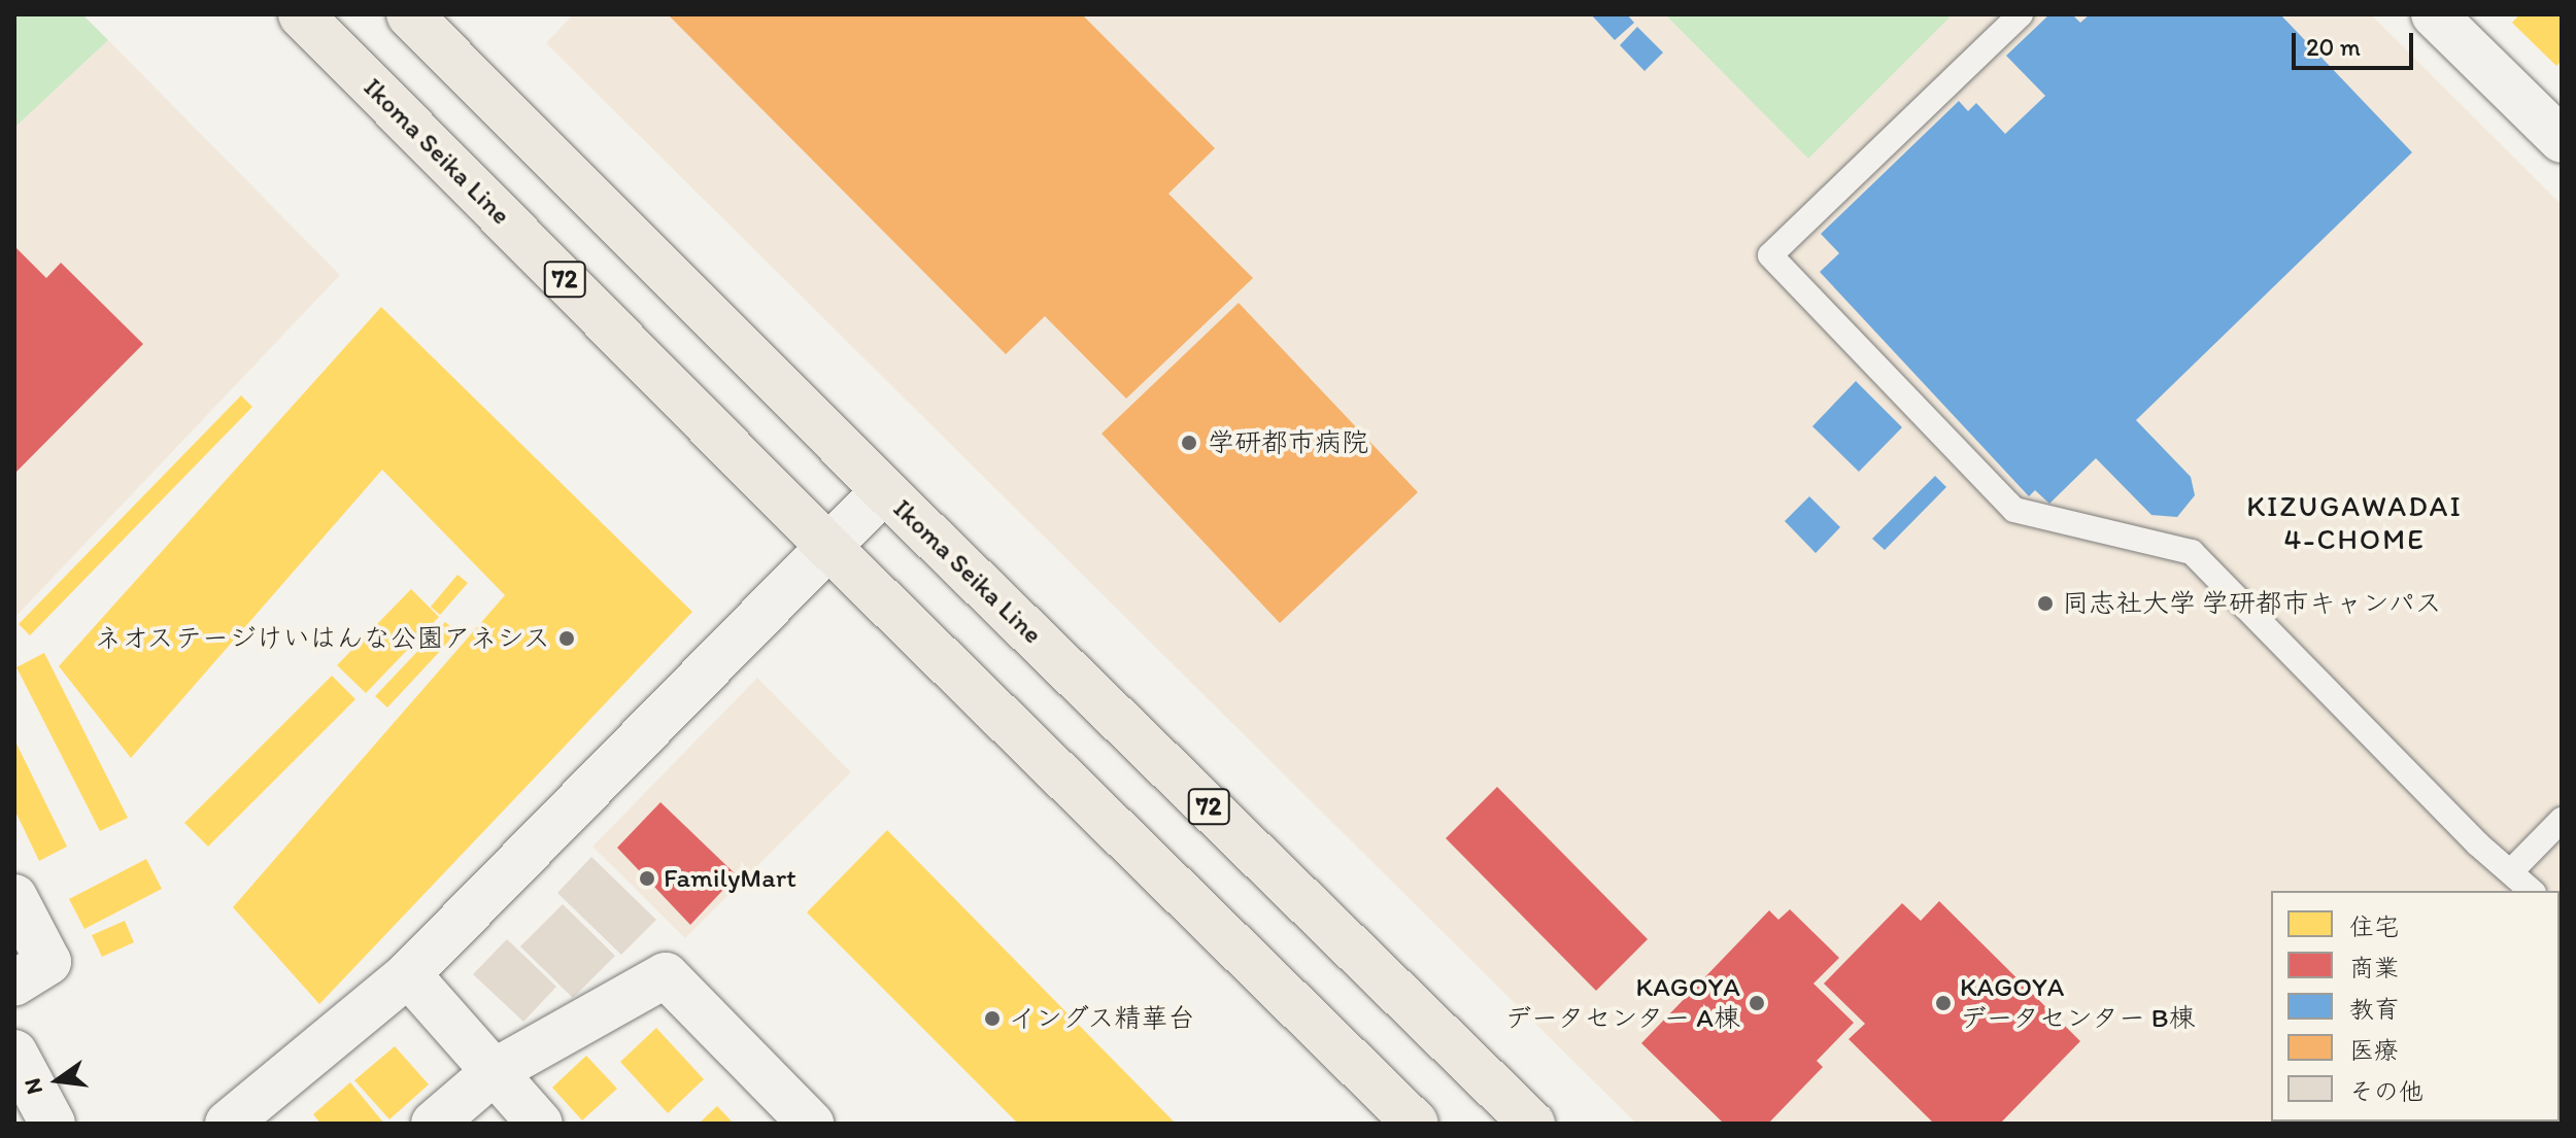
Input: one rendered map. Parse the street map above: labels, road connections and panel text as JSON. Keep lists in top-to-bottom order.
{
  "streets": {
    "main road": ["Ikoma Seika Line", "72"]
  },
  "districts": ["KIZUGAWADAI 4-CHOME"],
  "places": [
    "学研都市病院",
    "同志社大学 学研都市キャンパス",
    "ネオステージけいはんな公園アネシス",
    "FamilyMart",
    "KAGOYA データセンター A棟",
    "KAGOYA データセンター B棟",
    "イングス精華台"
  ],
  "legend": [
    "住宅",
    "商業",
    "教育",
    "医療",
    "その他"
  ],
  "scale_bar": "20 m",
  "north": "left"
}
